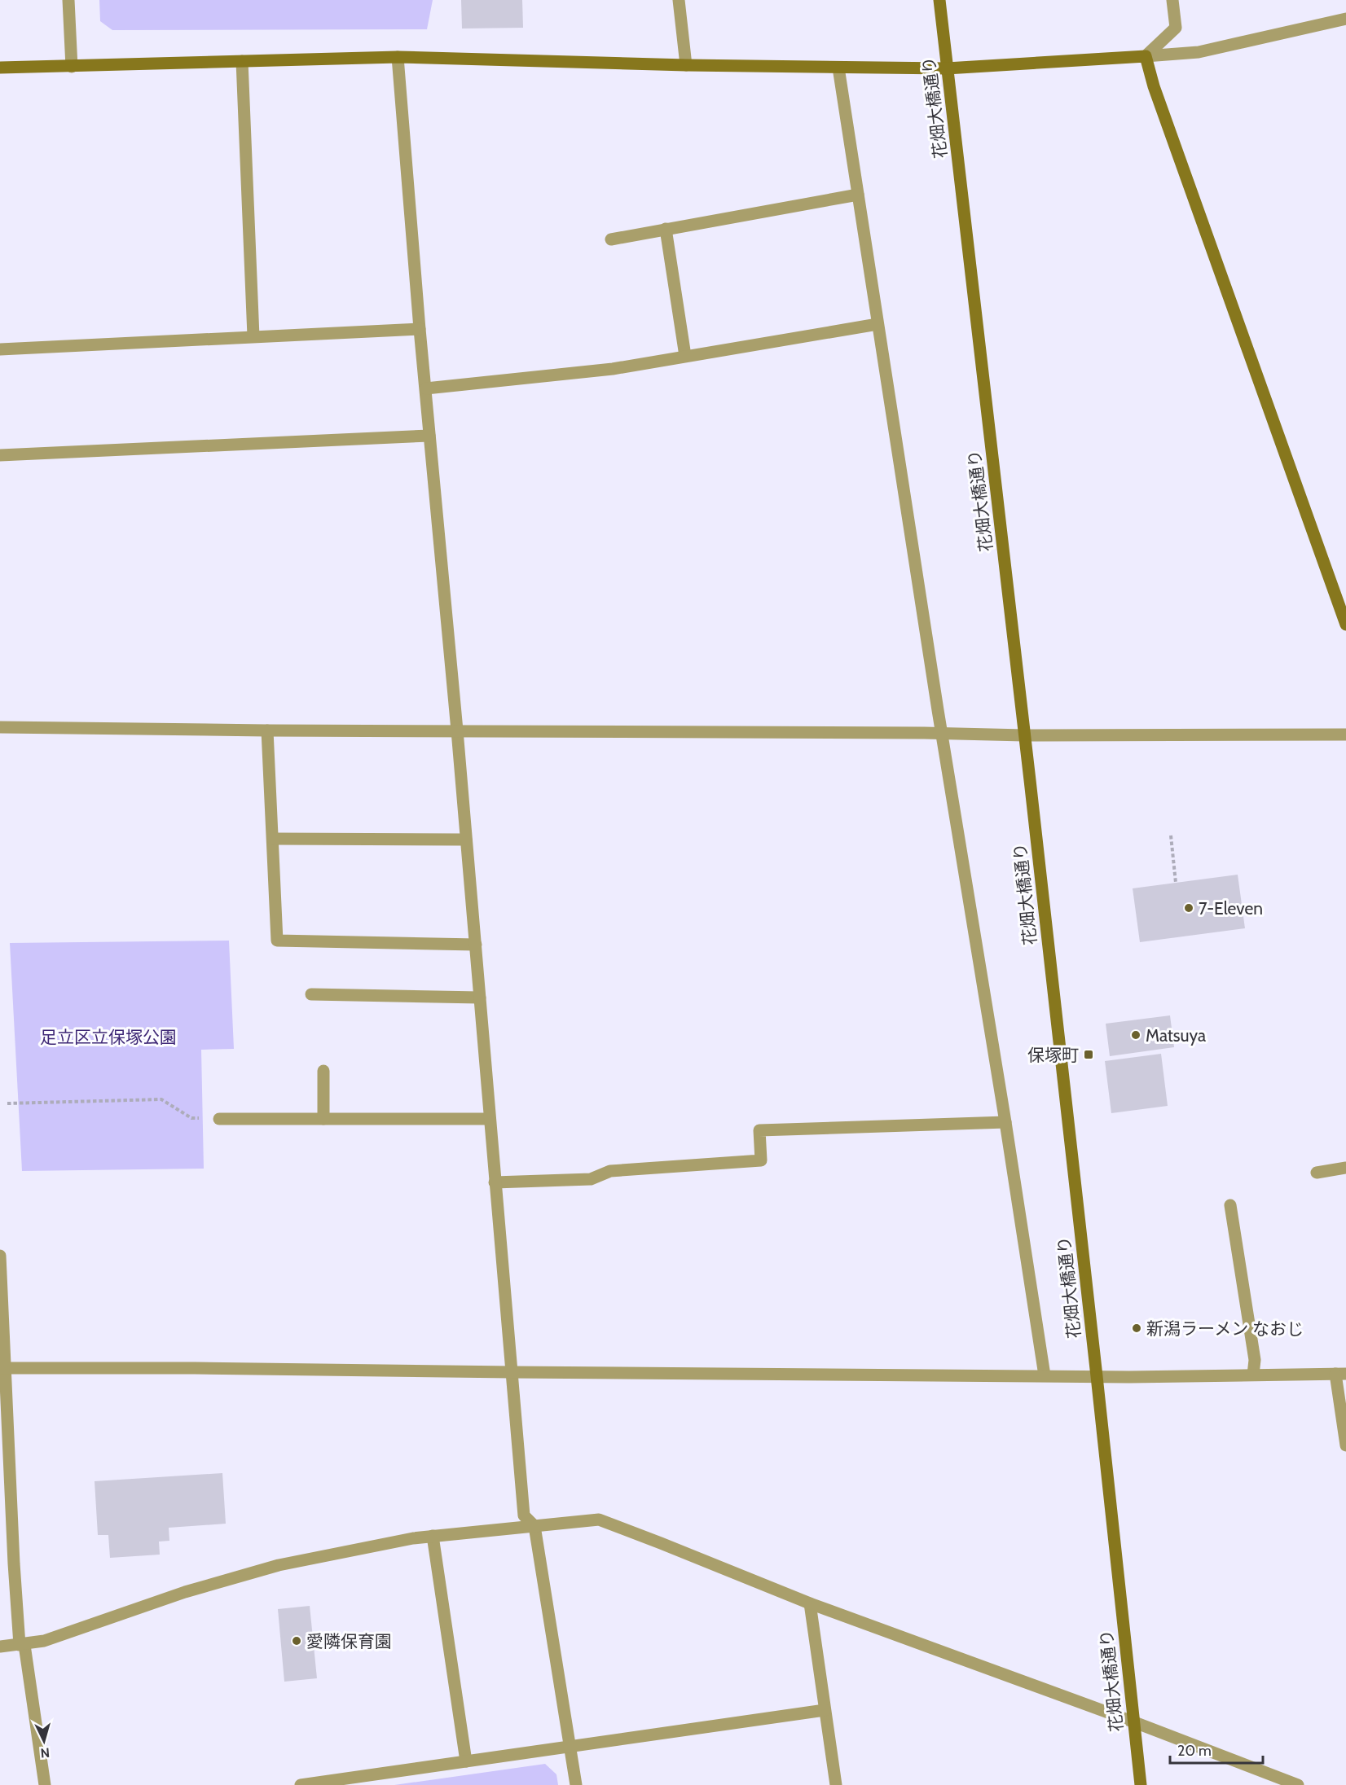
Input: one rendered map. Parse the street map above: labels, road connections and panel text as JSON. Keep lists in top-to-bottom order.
{
  "streets": {
    "street": ["花畑大橋通り"]
  },
  "parks": ["足立区立保塚公園"],
  "places": {
    "other": [
      "7-Eleven",
      "Matsuya",
      "新潟ラーメン なおじ",
      "愛隣保育園"
    ],
    "transit": ["保塚町"]
  },
  "scale_bar": "20 m",
  "north": "bottom"
}
